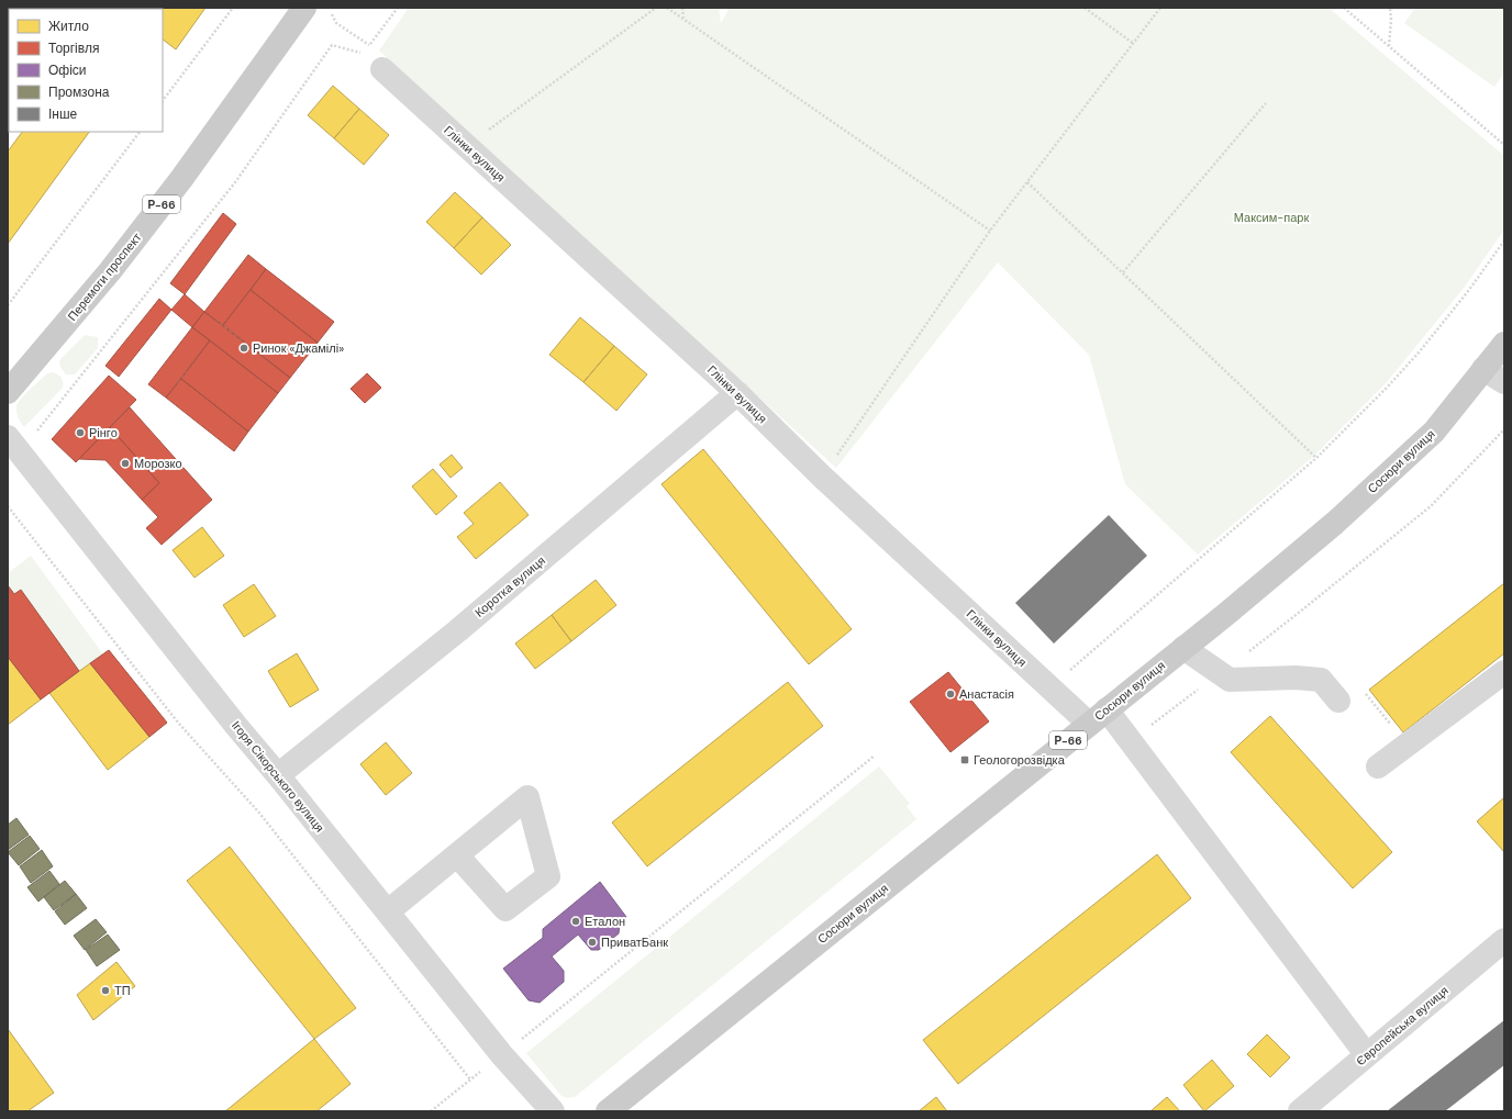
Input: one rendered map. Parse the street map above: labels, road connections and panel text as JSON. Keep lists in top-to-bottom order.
{
  "streets": {
    "main road": ["Р-66", "Перемоги проспект", "Сосюри вулиця"],
    "street": [
      "Глінки вулиця",
      "Коротка вулиця",
      "Ігоря Сікорського вулиця",
      "Європейська вулиця"
    ]
  },
  "crossings": [
    ["Глінки вулиця", "Сосюри вулиця"],
    ["Глінки вулиця", "Коротка вулиця"],
    ["Глінки вулиця", "Європейська вулиця"],
    ["Коротка вулиця", "Ігоря Сікорського вулиця"]
  ],
  "parks": ["Максим-парк"],
  "places": {
    "other": [
      "Ринок «Джамілі»",
      "Рінго",
      "Морозко",
      "Анастасія",
      "Еталон",
      "ПриватБанк",
      "ТП"
    ],
    "transit": ["Геологорозвідка"]
  },
  "legend": [
    "Житло",
    "Торгівля",
    "Офіси",
    "Промзона",
    "Інше"
  ]
}
